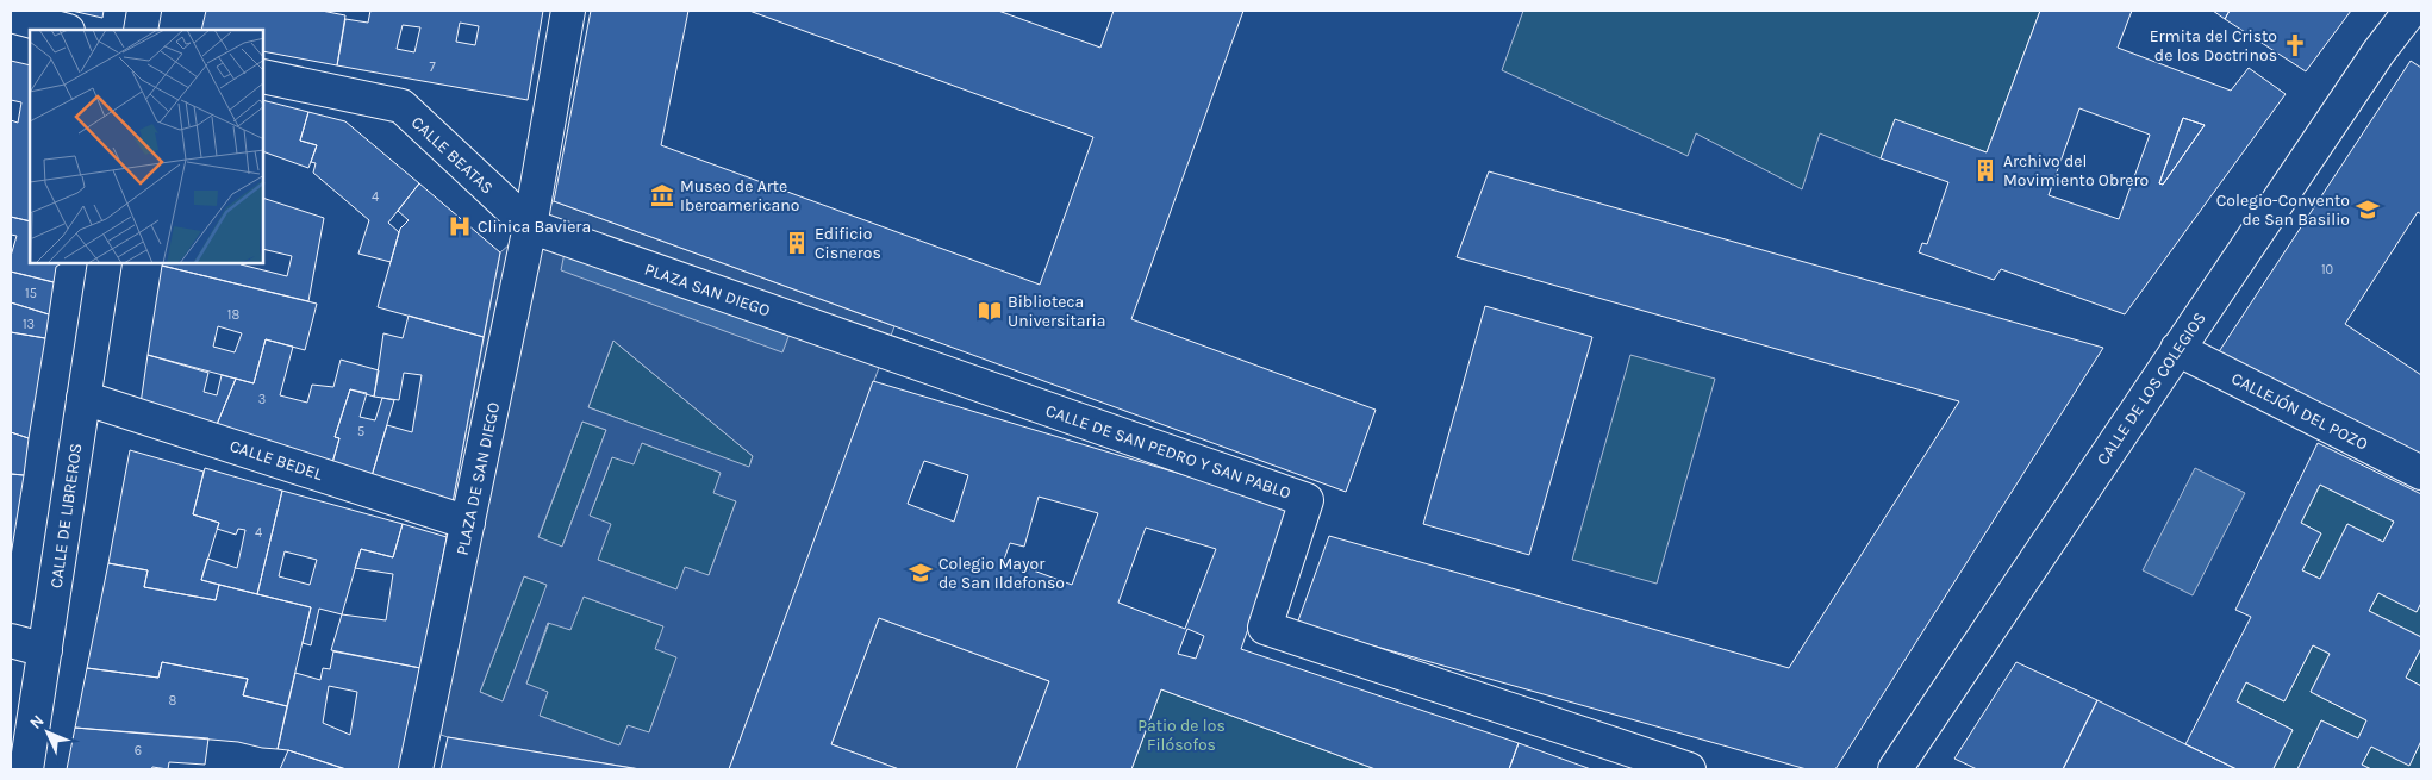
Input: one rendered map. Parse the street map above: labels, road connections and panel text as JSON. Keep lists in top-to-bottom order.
{
  "streets": {
    "street": [
      "CALLE BEATAS",
      "PLAZA SAN DIEGO",
      "CALLE DE LOS COLEGIOS",
      "CALLEJÓN DEL POZO",
      "CALLE DE SAN PEDRO Y SAN PABLO",
      "CALLE BEDEL",
      "PLAZA DE SAN DIEGO",
      "CALLE DE LIBREROS"
    ]
  },
  "crossings": [
    ["CALLE BEATAS", "PLAZA SAN DIEGO"],
    ["CALLE BEATAS", "PLAZA DE SAN DIEGO"],
    ["PLAZA SAN DIEGO", "CALLE DE SAN PEDRO Y SAN PABLO"],
    ["PLAZA SAN DIEGO", "PLAZA DE SAN DIEGO"],
    ["CALLE DE LOS COLEGIOS", "CALLEJÓN DEL POZO"],
    ["CALLE BEDEL", "PLAZA DE SAN DIEGO"],
    ["CALLE BEDEL", "CALLE DE LIBREROS"]
  ],
  "parks": ["Patio de los Filósofos"],
  "places": {
    "church": ["Ermita del Cristo de los Doctrinos"],
    "building": ["Archivo del Movimiento Obrero", "Edificio Cisneros"],
    "museum": ["Museo de Arte Iberoamericano"],
    "school or university": ["Colegio-Convento de San Basilio", "Colegio Mayor de San Ildefonso"],
    "hospital": ["Clinica Baviera"],
    "library": ["Biblioteca Universitaria"]
  },
  "house_numbers": [
    "7",
    "4",
    "10",
    "15",
    "18",
    "13",
    "3",
    "5",
    "4",
    "8",
    "6"
  ],
  "north": "top left"
}
